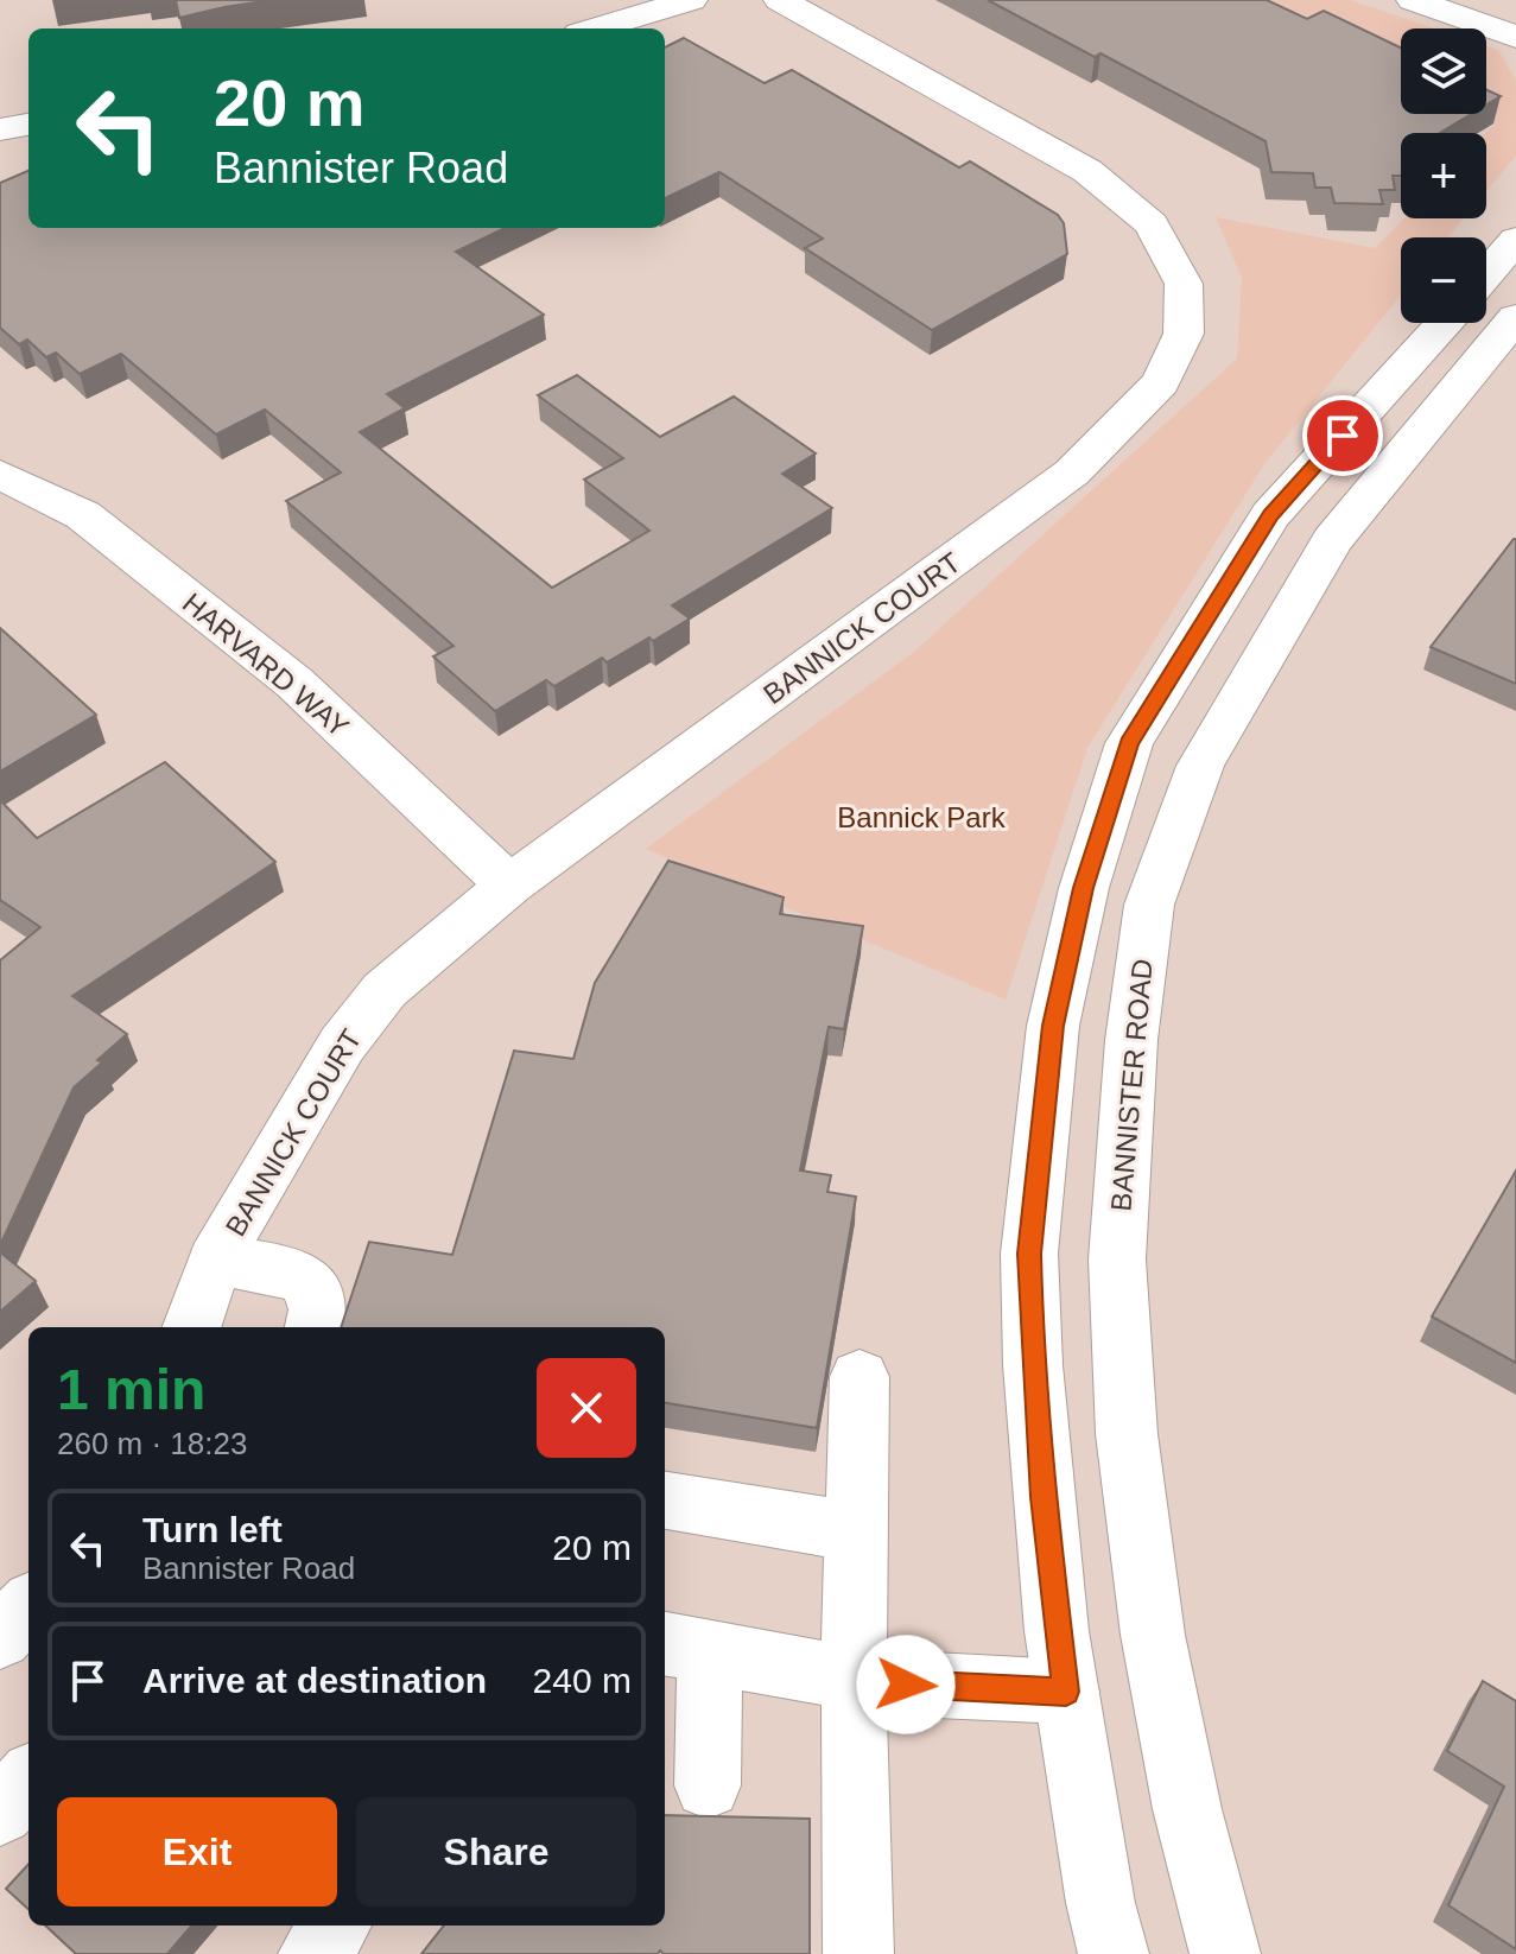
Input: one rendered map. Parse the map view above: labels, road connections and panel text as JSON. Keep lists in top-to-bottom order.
{
  "streets": {
    "main road": ["BANNICK COURT", "HARVARD WAY", "BANNISTER ROAD"]
  },
  "crossings": [
    ["BANNICK COURT", "HARVARD WAY"]
  ],
  "parks": ["Bannick Park"],
  "page": {
    "map_buttons": ["+", "−"],
    "turn": ["20 m", "Bannister Road"],
    "heading": ["1 min", "260 m · 18:23"],
    "list": [
      {
        "name": "Turn left",
        "note": "Bannister Road",
        "value": "20 m"
      },
      {
        "name": "Arrive at destination",
        "value": "240 m"
      }
    ],
    "buttons": ["Exit", "Share"]
  }
}
